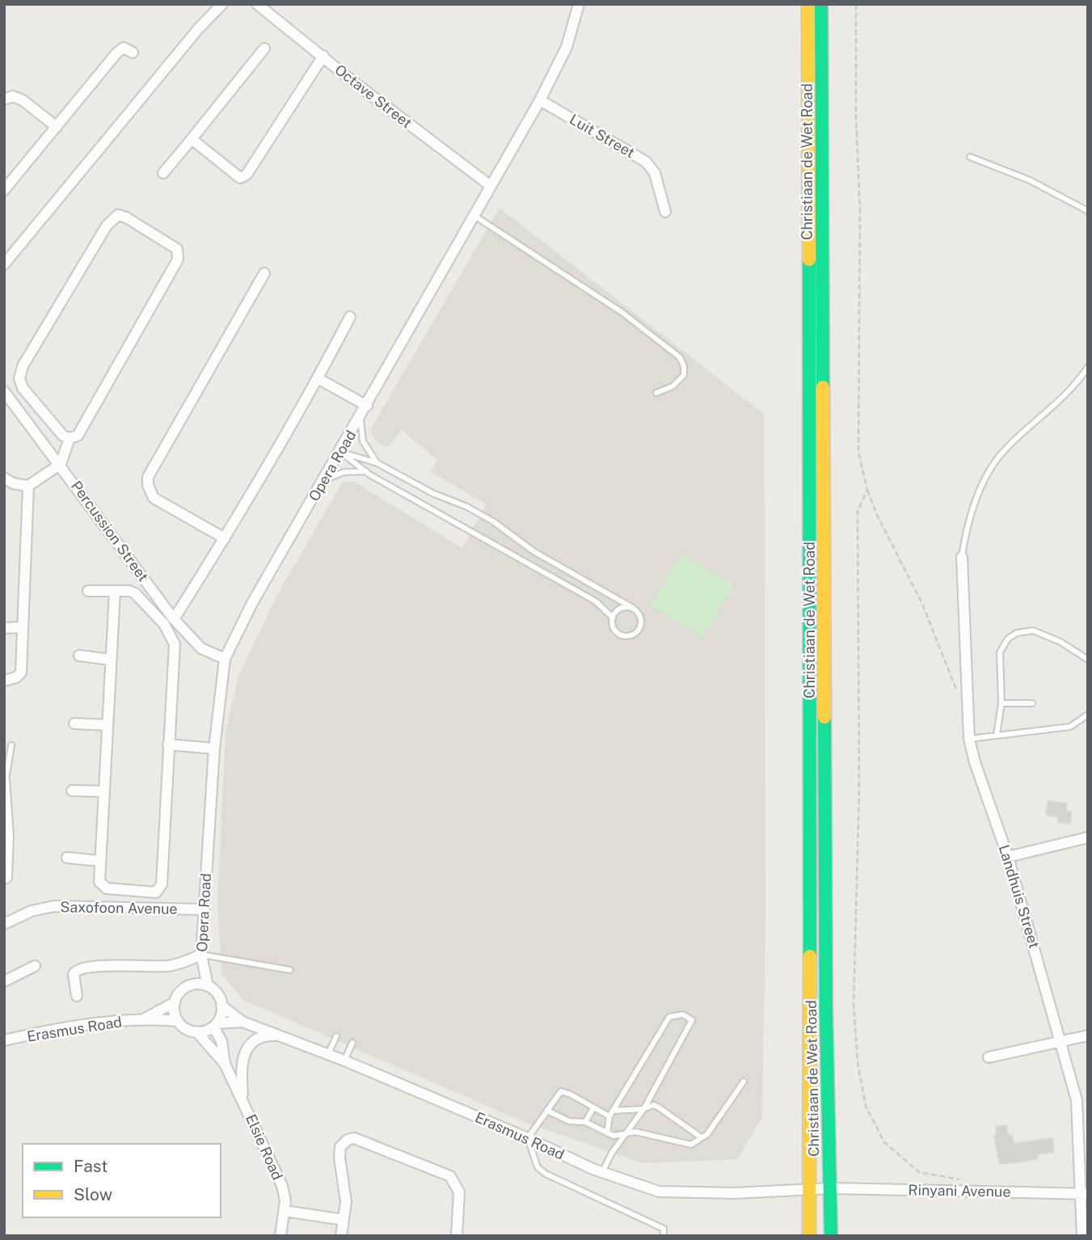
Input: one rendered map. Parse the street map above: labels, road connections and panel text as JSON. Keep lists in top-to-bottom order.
{
  "streets": {
    "main road": ["Christiaan de Wet Road"],
    "street": [
      "Octave Street",
      "Luit Street",
      "Opera Road",
      "Percussion Street",
      "Landhuis Street",
      "Saxofoon Avenue",
      "Erasmus Road",
      "Elsie Road",
      "Rinyani Avenue"
    ]
  },
  "crossings": [
    ["Octave Street", "Opera Road"],
    ["Luit Street", "Opera Road"],
    ["Christiaan de Wet Road", "Erasmus Road"],
    ["Christiaan de Wet Road", "Rinyani Avenue"],
    ["Opera Road", "Percussion Street"],
    ["Opera Road", "Saxofoon Avenue"],
    ["Opera Road", "Erasmus Road"],
    ["Opera Road", "Elsie Road"],
    ["Landhuis Street", "Rinyani Avenue"],
    ["Erasmus Road", "Elsie Road"],
    ["Erasmus Road", "Rinyani Avenue"]
  ],
  "legend": ["Fast", "Slow"]
}
